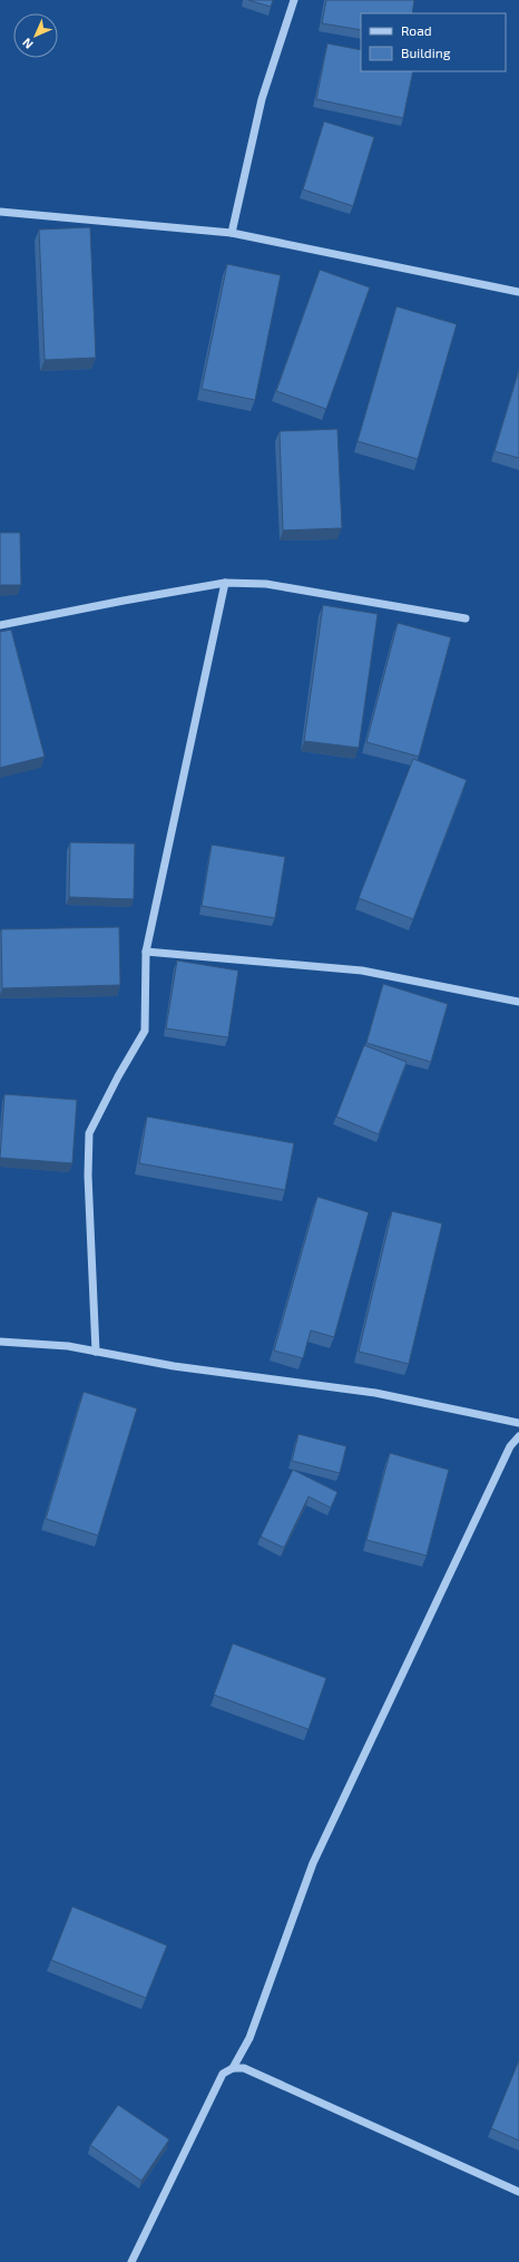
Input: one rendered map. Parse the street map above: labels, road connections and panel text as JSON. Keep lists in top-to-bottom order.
{
  "legend": ["Road", "Building"],
  "north": "bottom left"
}
